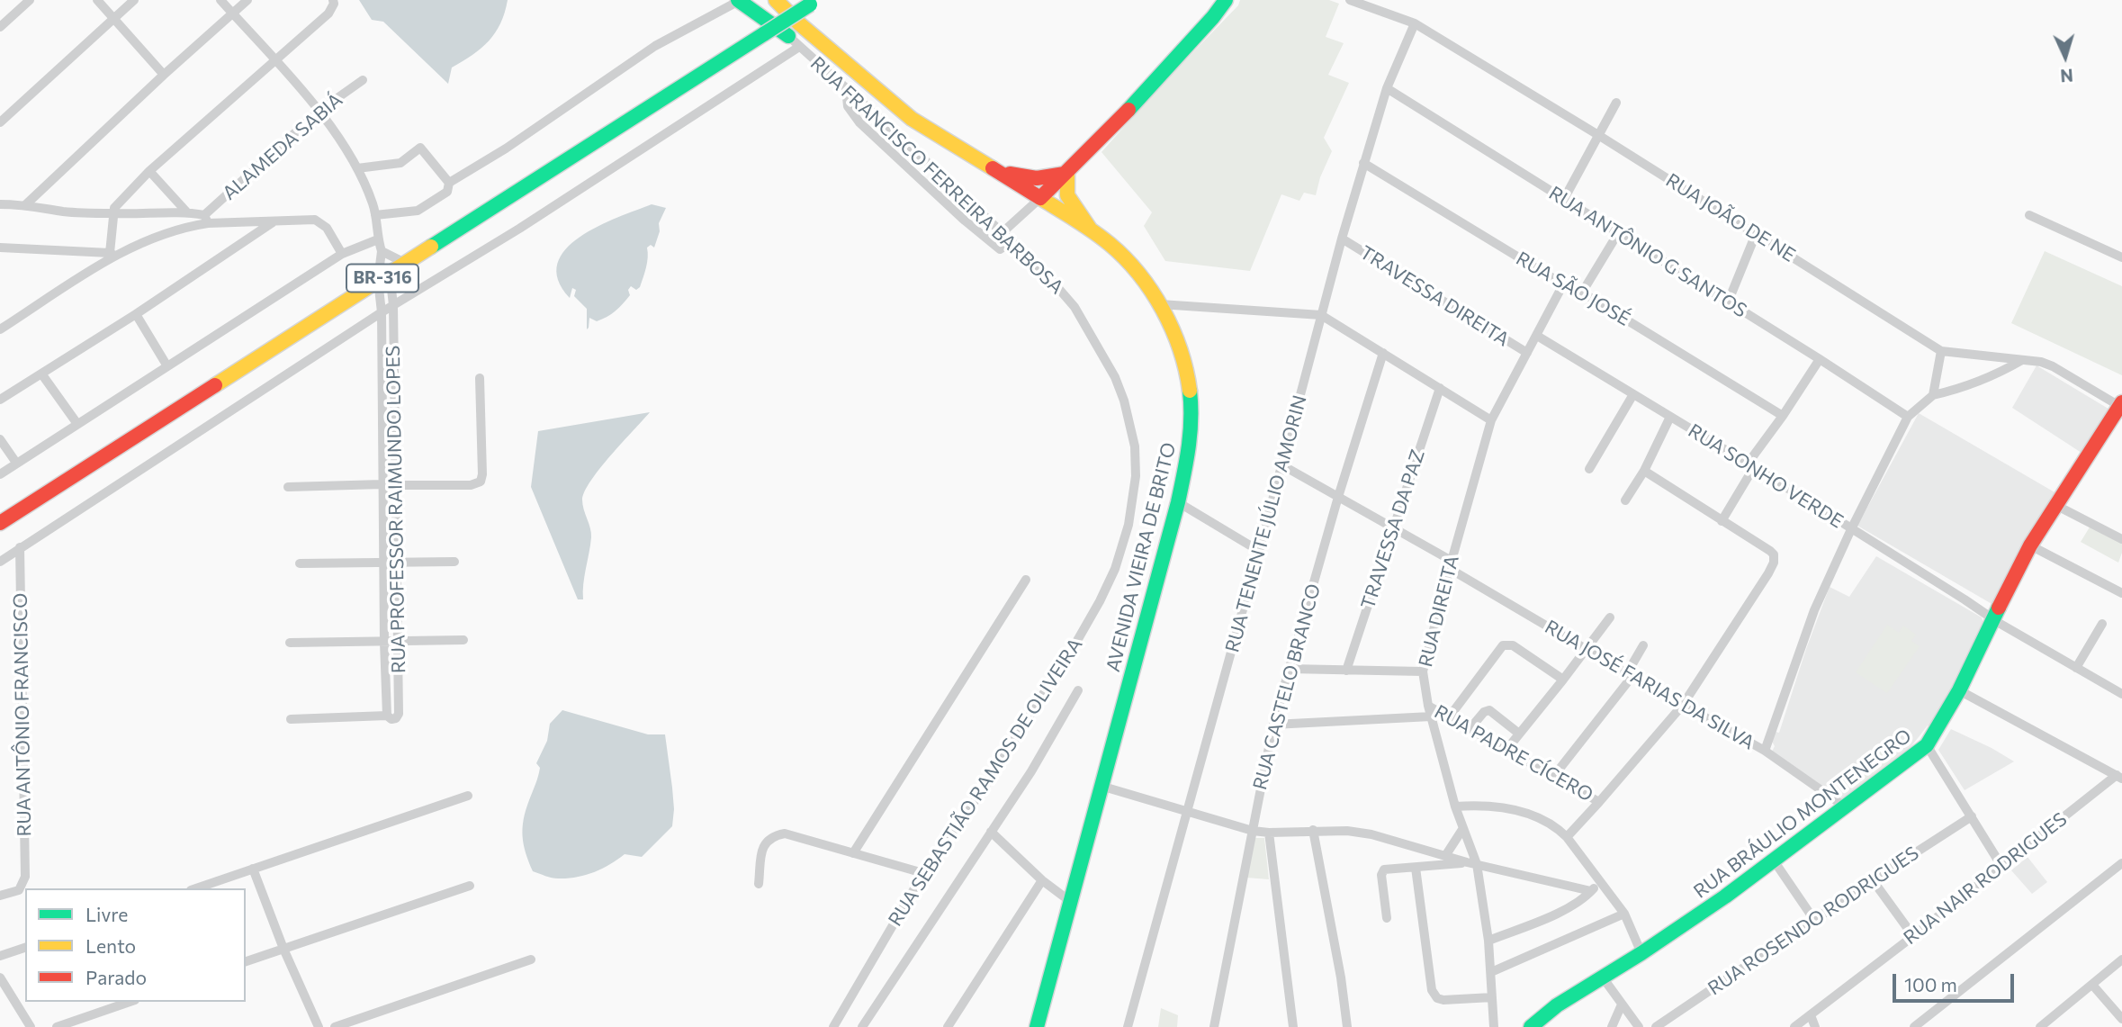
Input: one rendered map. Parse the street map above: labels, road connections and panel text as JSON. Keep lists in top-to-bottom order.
{
  "streets": {
    "main road": ["BR-316", "AVENIDA VIEIRA DE BRITO", "RUA BRÁULIO MONTENEGRO"],
    "street": [
      "ALAMEDA SABIÁ",
      "RUA FRANCISCO FERREIRA BARBOSA",
      "RUA JOÃO DE NE",
      "RUA ANTÔNIO G SANTOS",
      "RUA SÃO JOSÉ",
      "TRAVESSA DIREITA",
      "RUA SONHO VERDE",
      "RUA PROFESSOR RAIMUNDO LOPES",
      "RUA TENENTE JÚLIO AMORIN",
      "TRAVESSA DA PAZ",
      "RUA DIREITA",
      "RUA JOSÉ FARIAS DA SILVA",
      "RUA CASTELO BRANCO",
      "RUA ANTÔNIO FRANCISCO",
      "RUA PADRE CÍCERO",
      "RUA SEBASTIÃO RAMOS DE OLIVEIRA",
      "RUA NAIR RODRIGUES",
      "RUA ROSENDO RODRIGUES"
    ]
  },
  "crossings": [
    ["RUA FRANCISCO FERREIRA BARBOSA", "RUA SEBASTIÃO RAMOS DE OLIVEIRA"],
    ["RUA JOÃO DE NE", "RUA TENENTE JÚLIO AMORIN"],
    ["RUA JOÃO DE NE", "RUA BRÁULIO MONTENEGRO"],
    ["RUA ANTÔNIO G SANTOS", "RUA TENENTE JÚLIO AMORIN"],
    ["BR-316", "RUA PROFESSOR RAIMUNDO LOPES"],
    ["RUA SÃO JOSÉ", "RUA TENENTE JÚLIO AMORIN"],
    ["RUA SÃO JOSÉ", "RUA DIREITA"],
    ["TRAVESSA DIREITA", "RUA TENENTE JÚLIO AMORIN"],
    ["TRAVESSA DIREITA", "RUA DIREITA"],
    ["RUA SONHO VERDE", "RUA DIREITA"],
    ["RUA SONHO VERDE", "RUA BRÁULIO MONTENEGRO"],
    ["RUA TENENTE JÚLIO AMORIN", "RUA JOSÉ FARIAS DA SILVA"],
    ["TRAVESSA DA PAZ", "RUA JOSÉ FARIAS DA SILVA"],
    ["RUA DIREITA", "RUA JOSÉ FARIAS DA SILVA"],
    ["RUA DIREITA", "RUA PADRE CÍCERO"],
    ["RUA JOSÉ FARIAS DA SILVA", "RUA CASTELO BRANCO"],
    ["RUA JOSÉ FARIAS DA SILVA", "RUA BRÁULIO MONTENEGRO"],
    ["RUA CASTELO BRANCO", "RUA PADRE CÍCERO"]
  ],
  "legend": ["Livre", "Lento", "Parado"],
  "scale_bar": "100 m",
  "north": "bottom"
}
